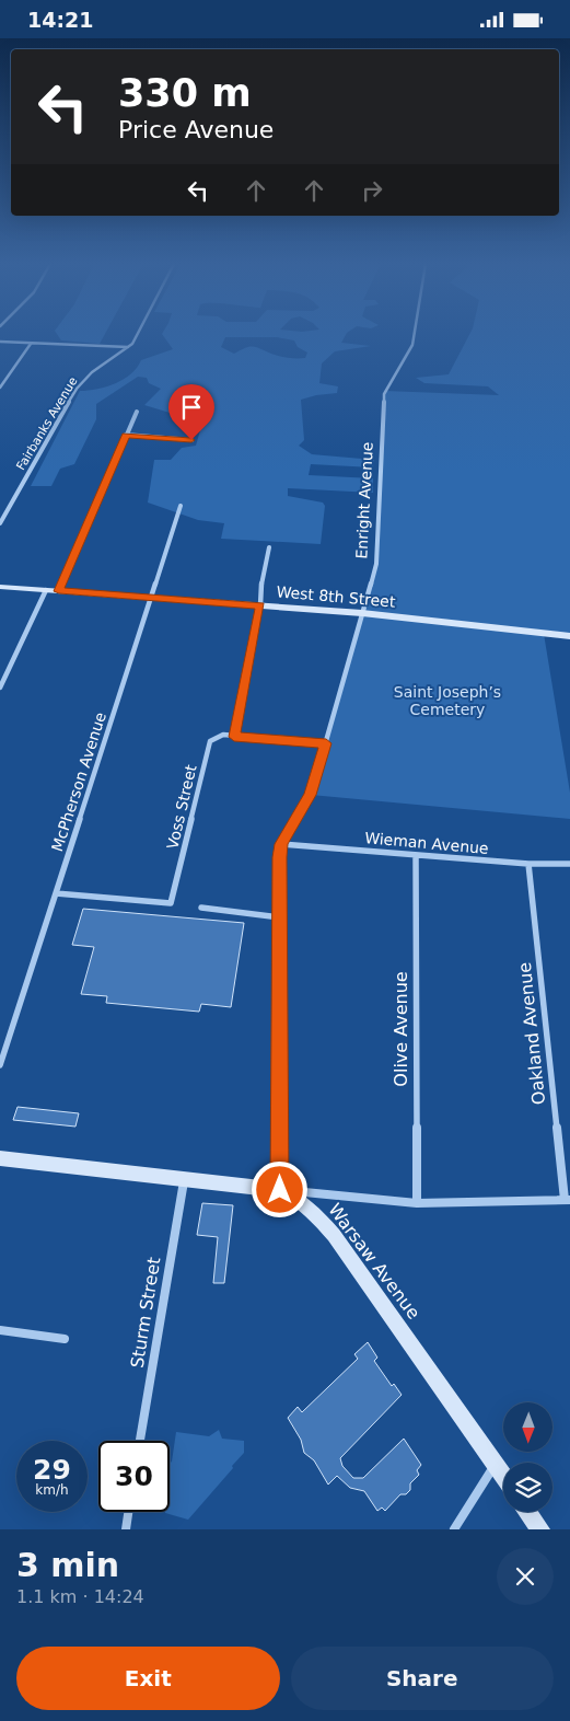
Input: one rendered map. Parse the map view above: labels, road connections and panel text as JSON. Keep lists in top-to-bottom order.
{
  "streets": {
    "street": [
      "Fairbanks Avenue",
      "Enright Avenue",
      "West 8th Street",
      "McPherson Avenue",
      "Voss Street",
      "Wieman Avenue",
      "Olive Avenue",
      "Oakland Avenue",
      "Warsaw Avenue",
      "Sturm Street"
    ]
  },
  "crossings": [
    ["Enright Avenue", "West 8th Street"],
    ["Enright Avenue", "Voss Street"],
    ["Enright Avenue", "Wieman Avenue"],
    ["Enright Avenue", "Warsaw Avenue"],
    ["West 8th Street", "McPherson Avenue"],
    ["McPherson Avenue", "Voss Street"],
    ["Wieman Avenue", "Olive Avenue"],
    ["Wieman Avenue", "Oakland Avenue"],
    ["Warsaw Avenue", "Sturm Street"]
  ],
  "parks": ["Saint Joseph’s Cemetery"],
  "north": "bottom",
  "page": {
    "status": "14:21",
    "turn": ["330 m", "Price Avenue"],
    "speed": "29 km/h",
    "limit": "30",
    "heading": ["3 min", "1.1 km · 14:24"],
    "buttons": ["Exit", "Share"]
  }
}
